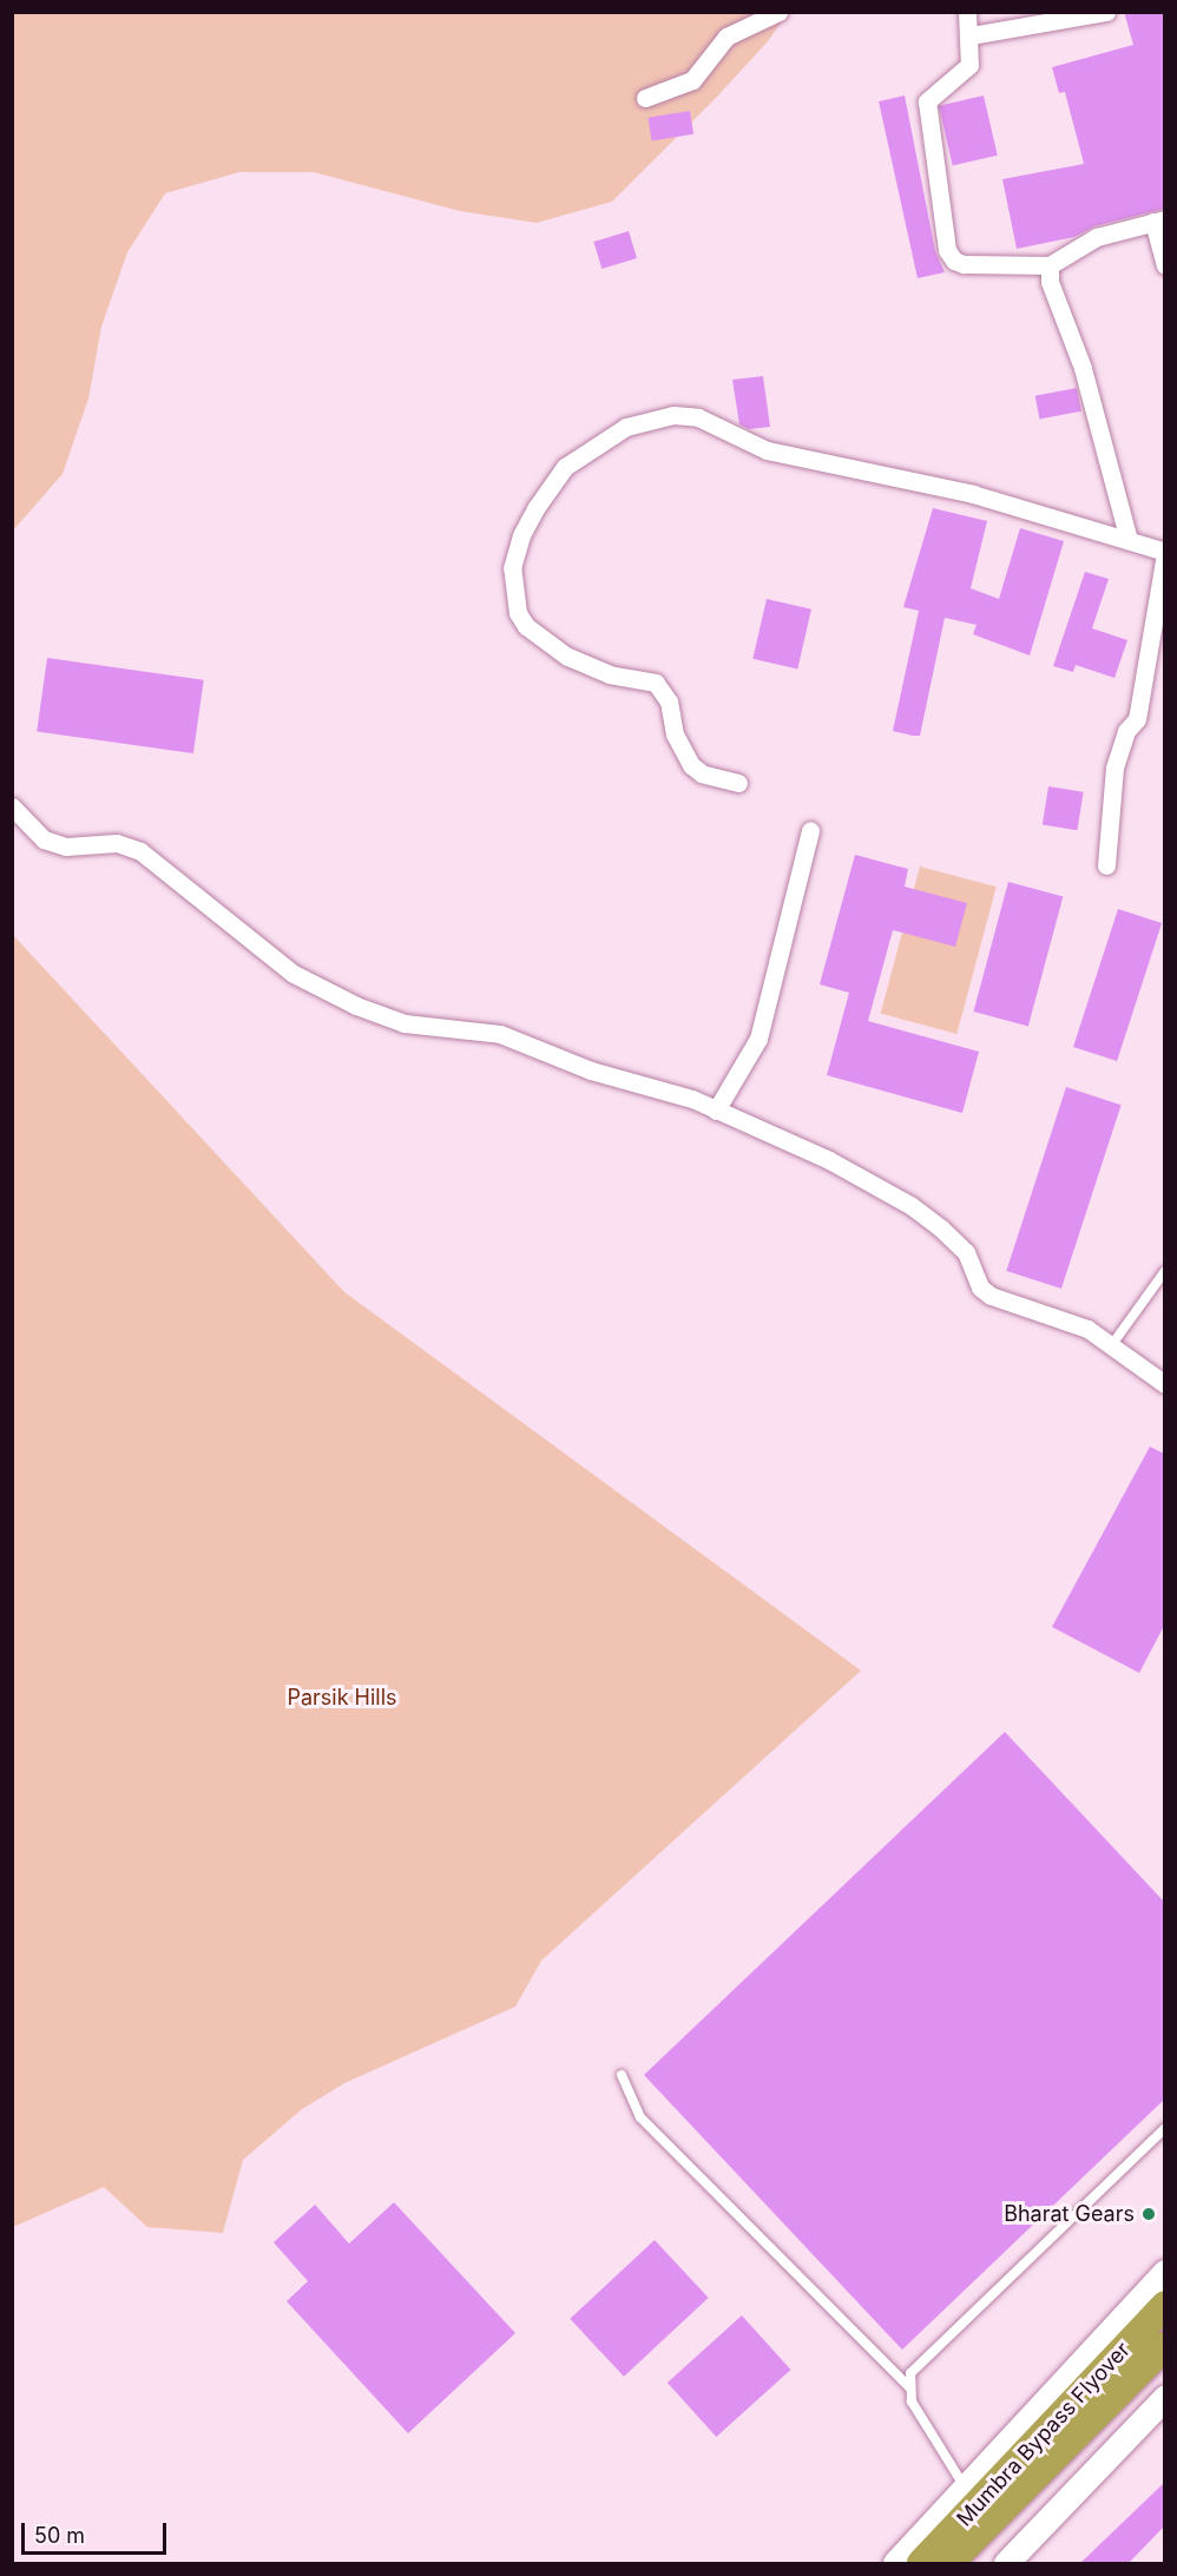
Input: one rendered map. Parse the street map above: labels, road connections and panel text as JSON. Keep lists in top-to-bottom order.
{
  "streets": {
    "highway": ["Mumbra Bypass Flyover"]
  },
  "parks": ["Parsik Hills"],
  "places": ["Bharat Gears"],
  "scale_bar": "50 m"
}
